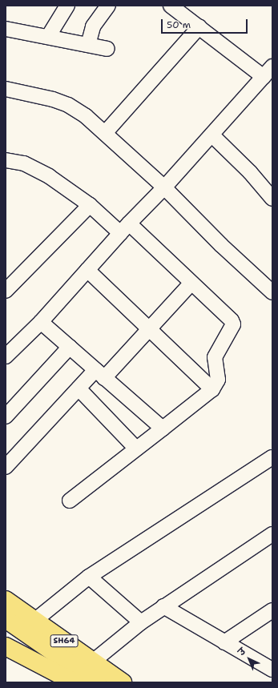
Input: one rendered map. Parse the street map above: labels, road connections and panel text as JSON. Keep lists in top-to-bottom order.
{
  "streets": {
    "main road": ["SH64"]
  },
  "scale_bar": "50 m",
  "north": "top left"
}
